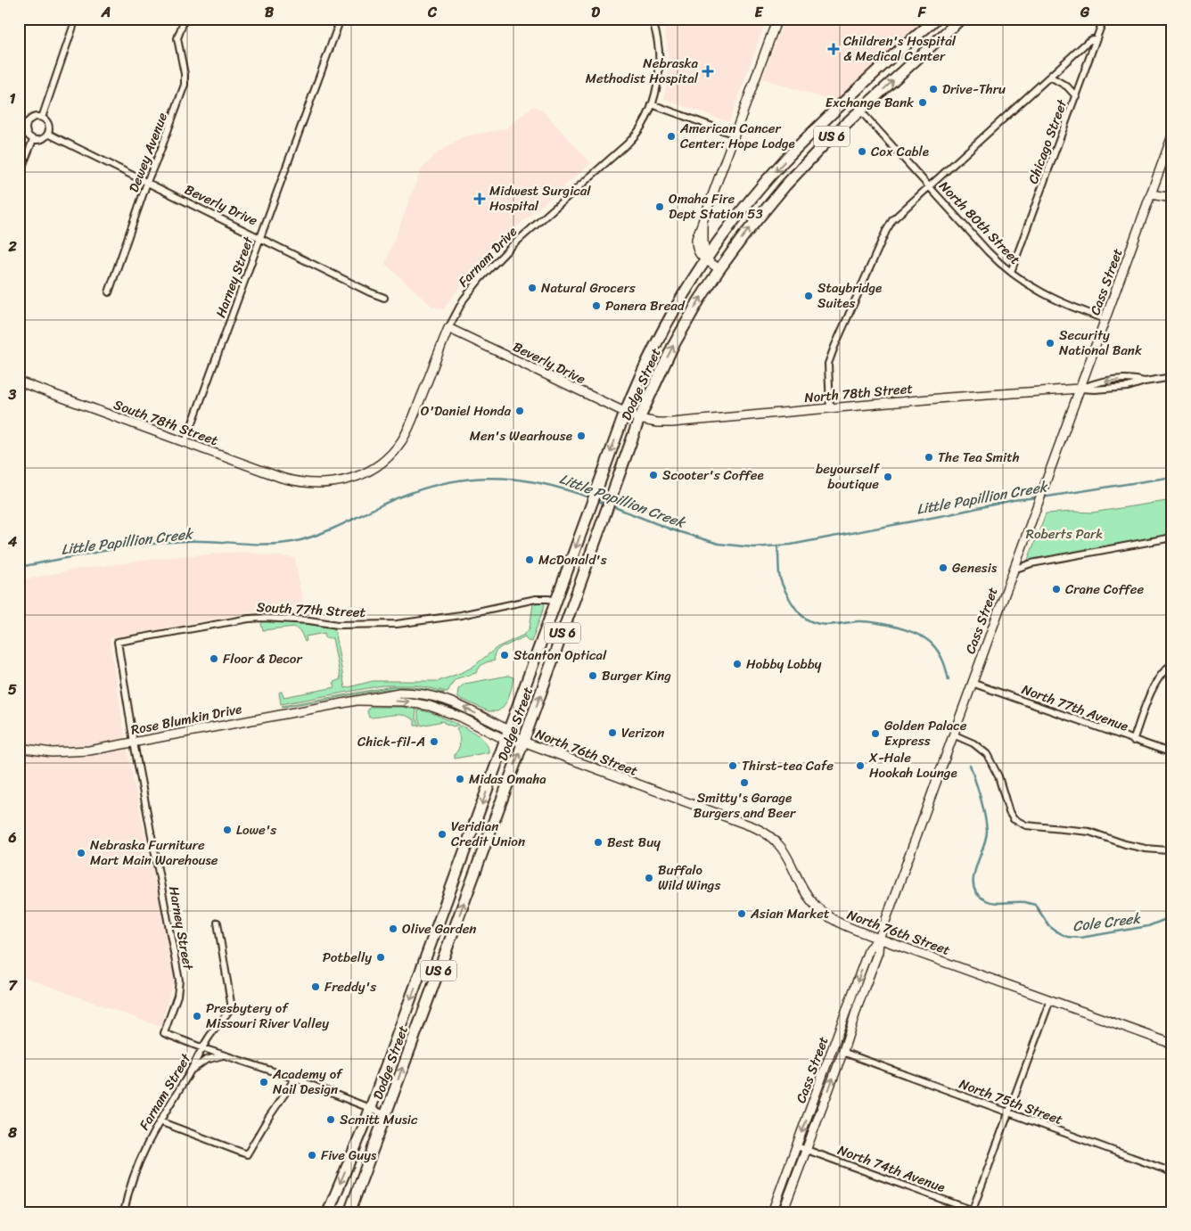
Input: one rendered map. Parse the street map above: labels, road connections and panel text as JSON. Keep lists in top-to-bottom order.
{
  "streets": {
    "highway": ["US 6", "Dodge Street"],
    "main road": [
      "Beverly Drive",
      "Farnam Drive",
      "Cass Street",
      "North 78th Street",
      "South 78th Street",
      "Rose Blumkin Drive",
      "North 76th Street"
    ],
    "street": [
      "Chicago Street",
      "Dewey Avenue",
      "North 80th Street",
      "Harney Street",
      "South 77th Street",
      "North 77th Avenue",
      "Farnam Street",
      "North 75th Street",
      "North 74th Avenue"
    ]
  },
  "crossings": [
    ["US 6", "North 80th Street"],
    ["US 6", "Dodge Street"],
    ["Chicago Street", "North 80th Street"],
    ["Dewey Avenue", "Beverly Drive"],
    ["Beverly Drive", "Farnam Drive"],
    ["Beverly Drive", "Harney Street"],
    ["Beverly Drive", "Dodge Street"],
    ["Beverly Drive", "North 78th Street"],
    ["North 80th Street", "Cass Street"],
    ["Farnam Drive", "South 78th Street"],
    ["Harney Street", "South 78th Street"],
    ["Harney Street", "South 77th Street"],
    ["Harney Street", "Rose Blumkin Drive"],
    ["Harney Street", "Farnam Street"],
    ["Cass Street", "North 78th Street"],
    ["Cass Street", "North 77th Avenue"],
    ["Cass Street", "North 76th Street"],
    ["Cass Street", "North 75th Street"],
    ["Cass Street", "North 74th Avenue"],
    ["Dodge Street", "North 78th Street"],
    ["Dodge Street", "South 77th Street"],
    ["Dodge Street", "Rose Blumkin Drive"],
    ["Dodge Street", "North 76th Street"],
    ["Rose Blumkin Drive", "North 76th Street"]
  ],
  "water": ["Little Papillion Creek", "Cole Creek"],
  "parks": ["Roberts Park"],
  "places": {
    "health": ["Children's Hospital & Medical Center", "Nebraska Methodist Hospital", "Midwest Surgical Hospital"],
    "other": [
      "Drive-Thru",
      "Exchange Bank",
      "American Cancer Center: Hope Lodge",
      "Cox Cable",
      "Omaha Fire Dept Station 53",
      "Natural Grocers",
      "Staybridge Suites",
      "Panera Bread",
      "Security National Bank",
      "O'Daniel Honda",
      "Men's Wearhouse",
      "The Tea Smith",
      "Scooter's Coffee",
      "beyourself boutique",
      "McDonald's",
      "Genesis",
      "Crane Coffee",
      "Stanton Optical",
      "Floor & Decor",
      "Hobby Lobby",
      "Burger King",
      "Verizon",
      "Golden Palace Express",
      "Chick-fil-A",
      "Thirst-tea Cafe",
      "X-Hale Hookah Lounge",
      "Midas Omaha",
      "Smitty's Garage Burgers and Beer",
      "Lowe's",
      "Veridian Credit Union",
      "Best Buy",
      "Nebraska Furniture Mart Main Warehouse",
      "Buffalo Wild Wings",
      "Asian Market",
      "Olive Garden",
      "Potbelly",
      "Freddy's",
      "Presbytery of Missouri River Valley",
      "Academy of Nail Design",
      "Scmitt Music",
      "Five Guys"
    ]
  },
  "grid": {
    "columns": [
      "A",
      "B",
      "C",
      "D",
      "E",
      "F",
      "G"
    ],
    "rows": [
      "1",
      "2",
      "3",
      "4",
      "5",
      "6",
      "7",
      "8"
    ]
  }
}
